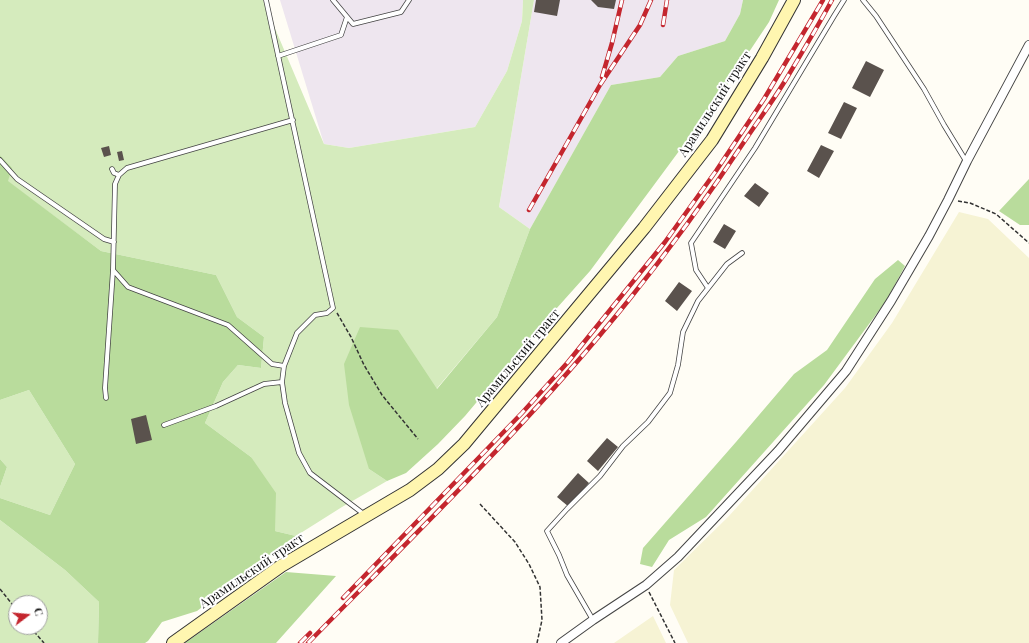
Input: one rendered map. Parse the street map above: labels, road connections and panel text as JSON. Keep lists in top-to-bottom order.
{
  "streets": {
    "main road": ["Арамильский тракт"]
  },
  "north": "right"
}
